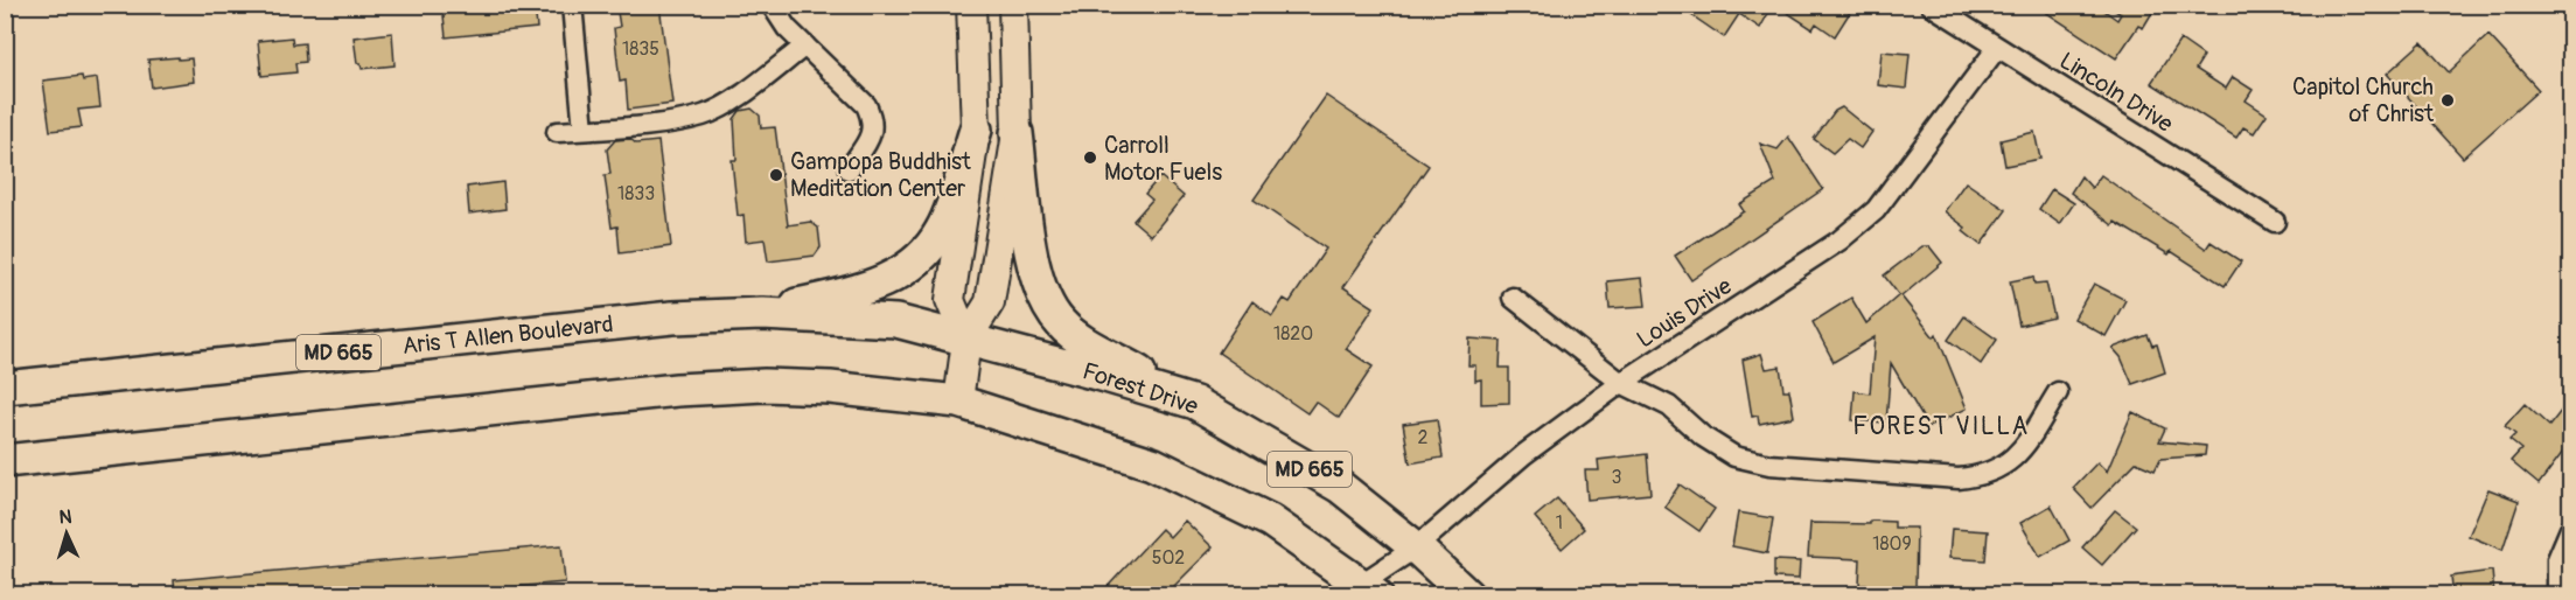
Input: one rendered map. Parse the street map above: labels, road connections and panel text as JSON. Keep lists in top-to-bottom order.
{
  "streets": {
    "main road": ["Aris T Allen Boulevard", "MD 665", "Forest Drive"],
    "street": ["Lincoln Drive", "Louis Drive"]
  },
  "crossings": [
    ["Lincoln Drive", "Louis Drive"],
    ["Louis Drive", "MD 665"],
    ["Louis Drive", "Forest Drive"],
    ["Aris T Allen Boulevard", "Forest Drive"]
  ],
  "districts": ["FOREST VILLA"],
  "places": ["Capitol Church of Christ", "Carroll Motor Fuels", "Gampopa Buddhist Meditation Center"],
  "house_numbers": [
    "1835",
    "1833",
    "1820",
    "2",
    "3",
    "1",
    "1809",
    "502"
  ],
  "north": "top"
}
